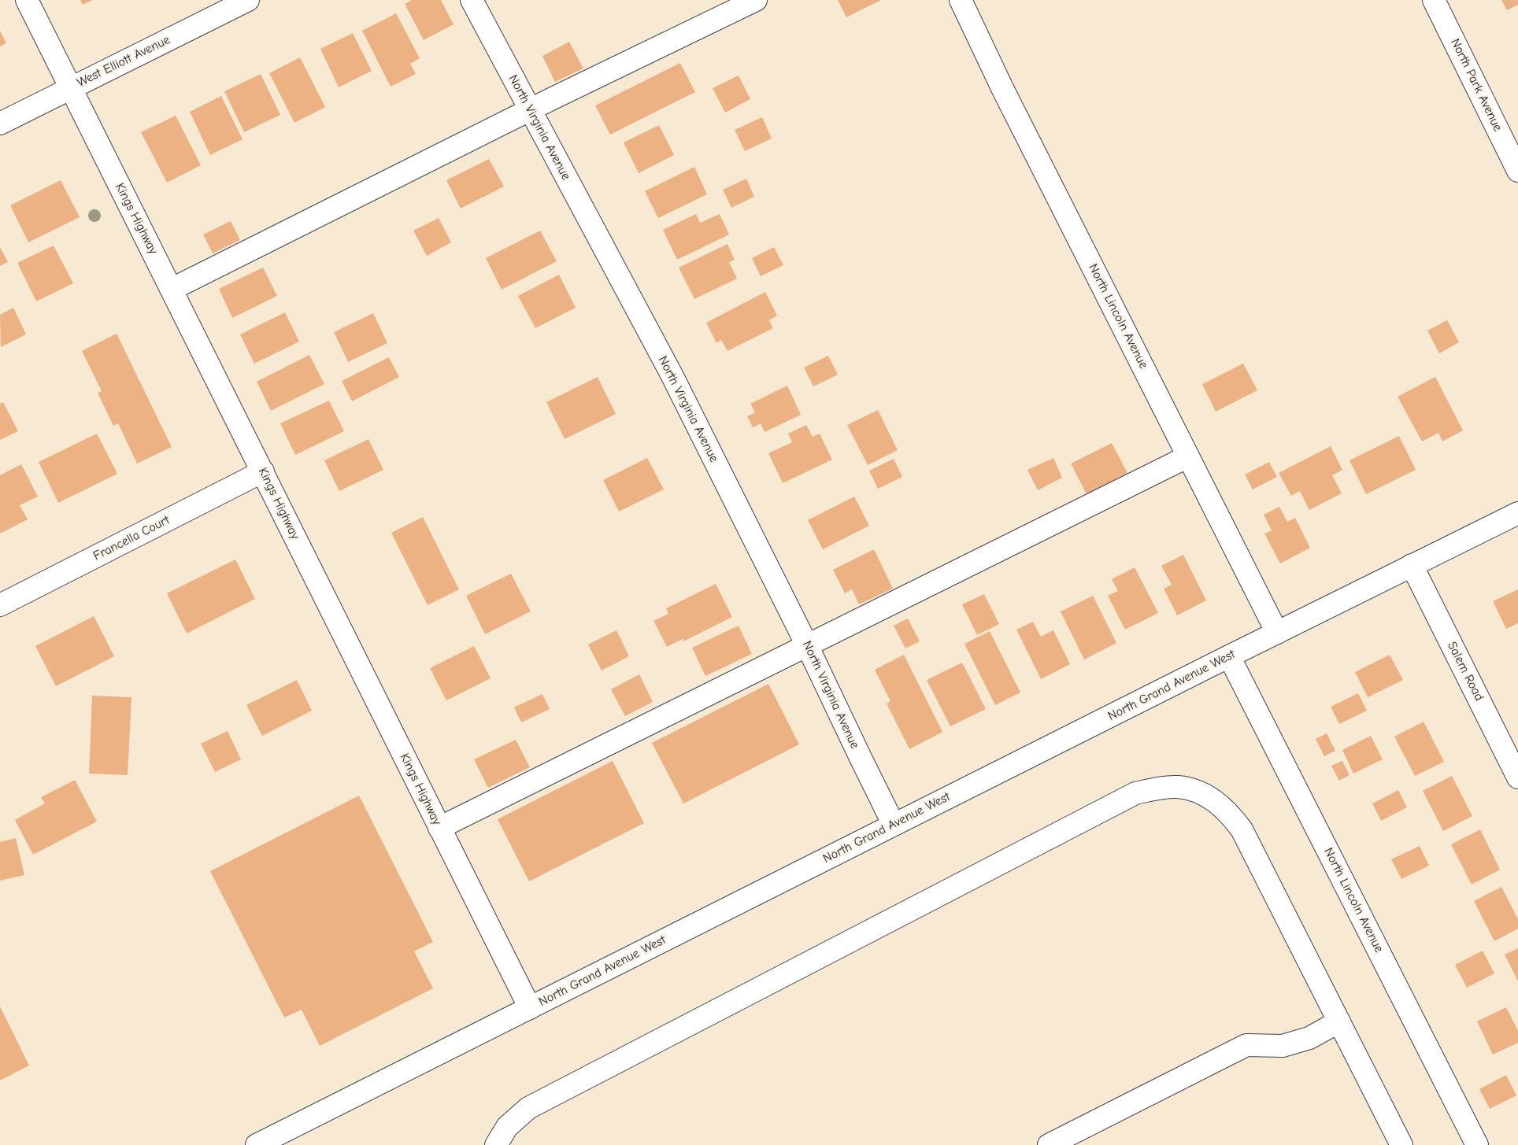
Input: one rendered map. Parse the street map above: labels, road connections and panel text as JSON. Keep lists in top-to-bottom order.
{
  "streets": {
    "street": [
      "West Elliott Avenue",
      "North Park Avenue",
      "North Virginia Avenue",
      "Kings Highway",
      "North Lincoln Avenue",
      "Francella Court",
      "Salem Road",
      "North Grand Avenue West"
    ]
  },
  "crossings": [
    ["West Elliott Avenue", "Kings Highway"],
    ["North Virginia Avenue", "North Grand Avenue West"],
    ["Kings Highway", "Francella Court"],
    ["Kings Highway", "North Grand Avenue West"],
    ["North Lincoln Avenue", "North Grand Avenue West"],
    ["Salem Road", "North Grand Avenue West"]
  ]
}
